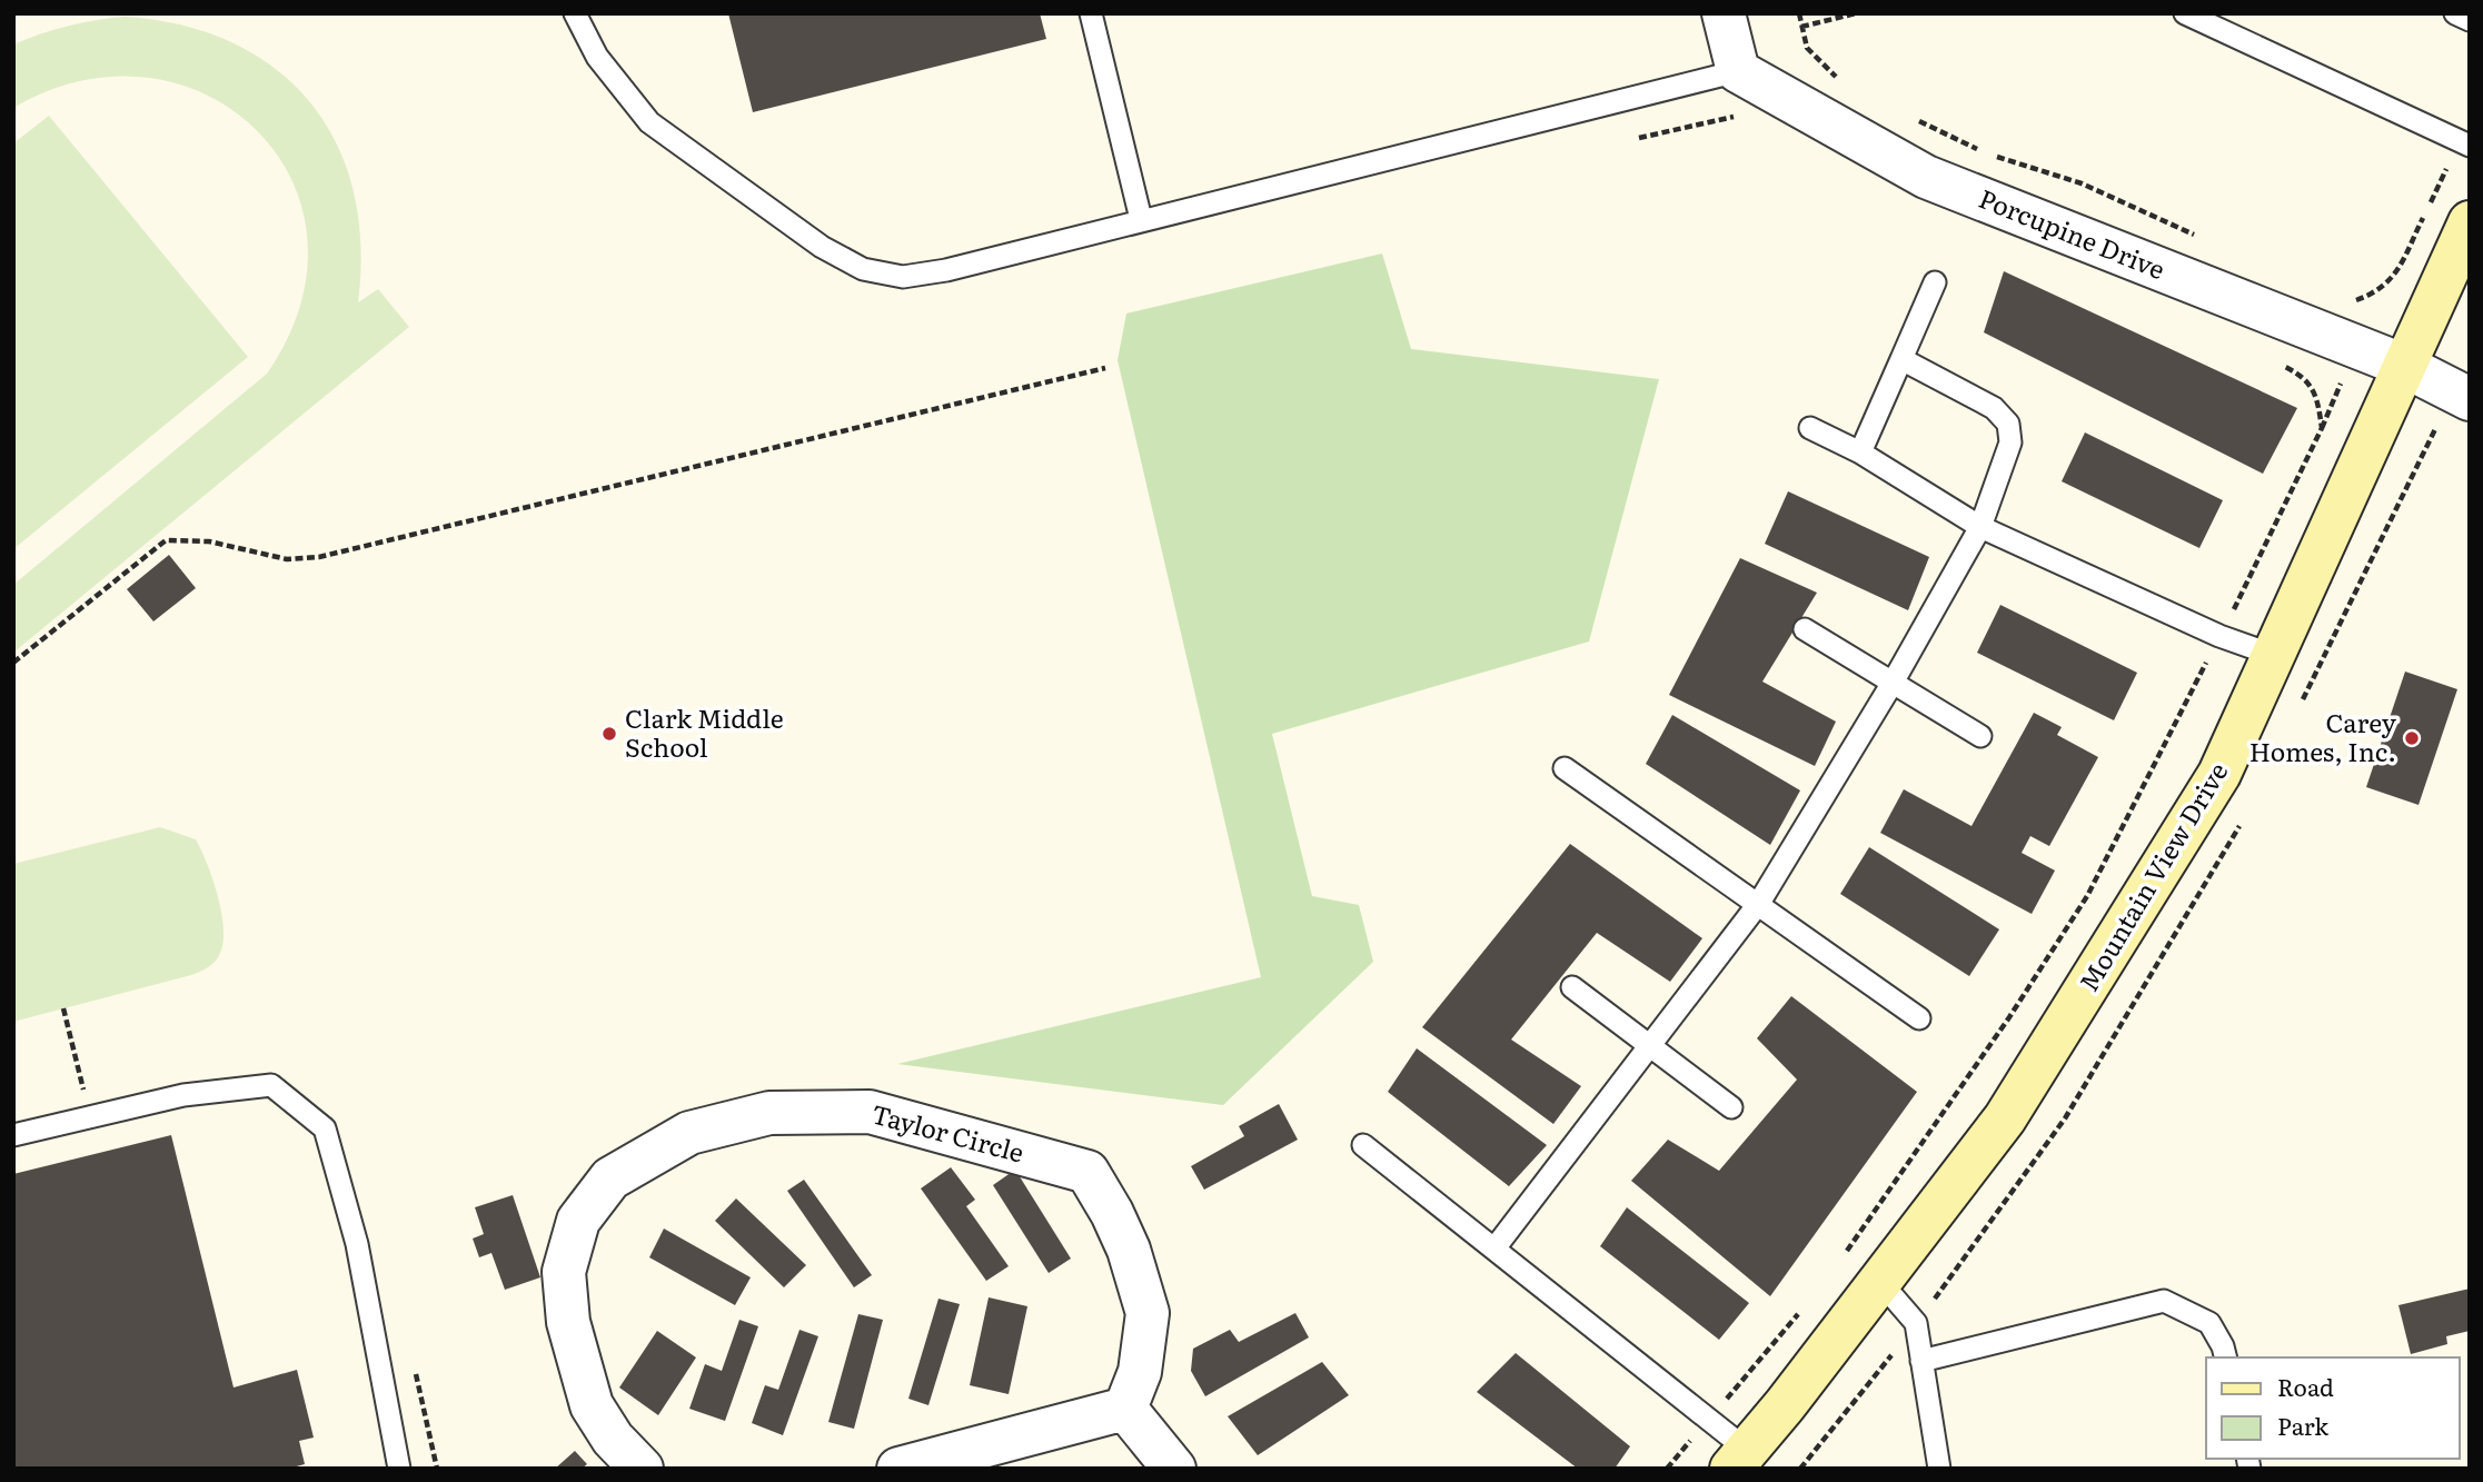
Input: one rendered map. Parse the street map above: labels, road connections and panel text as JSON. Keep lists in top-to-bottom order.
{
  "streets": {
    "street": ["Porcupine Drive", "Mountain View Drive", "Taylor Circle"]
  },
  "crossings": [
    ["Porcupine Drive", "Mountain View Drive"]
  ],
  "places": ["Clark Middle School", "Carey Homes, Inc."],
  "legend": ["Road", "Park"]
}
